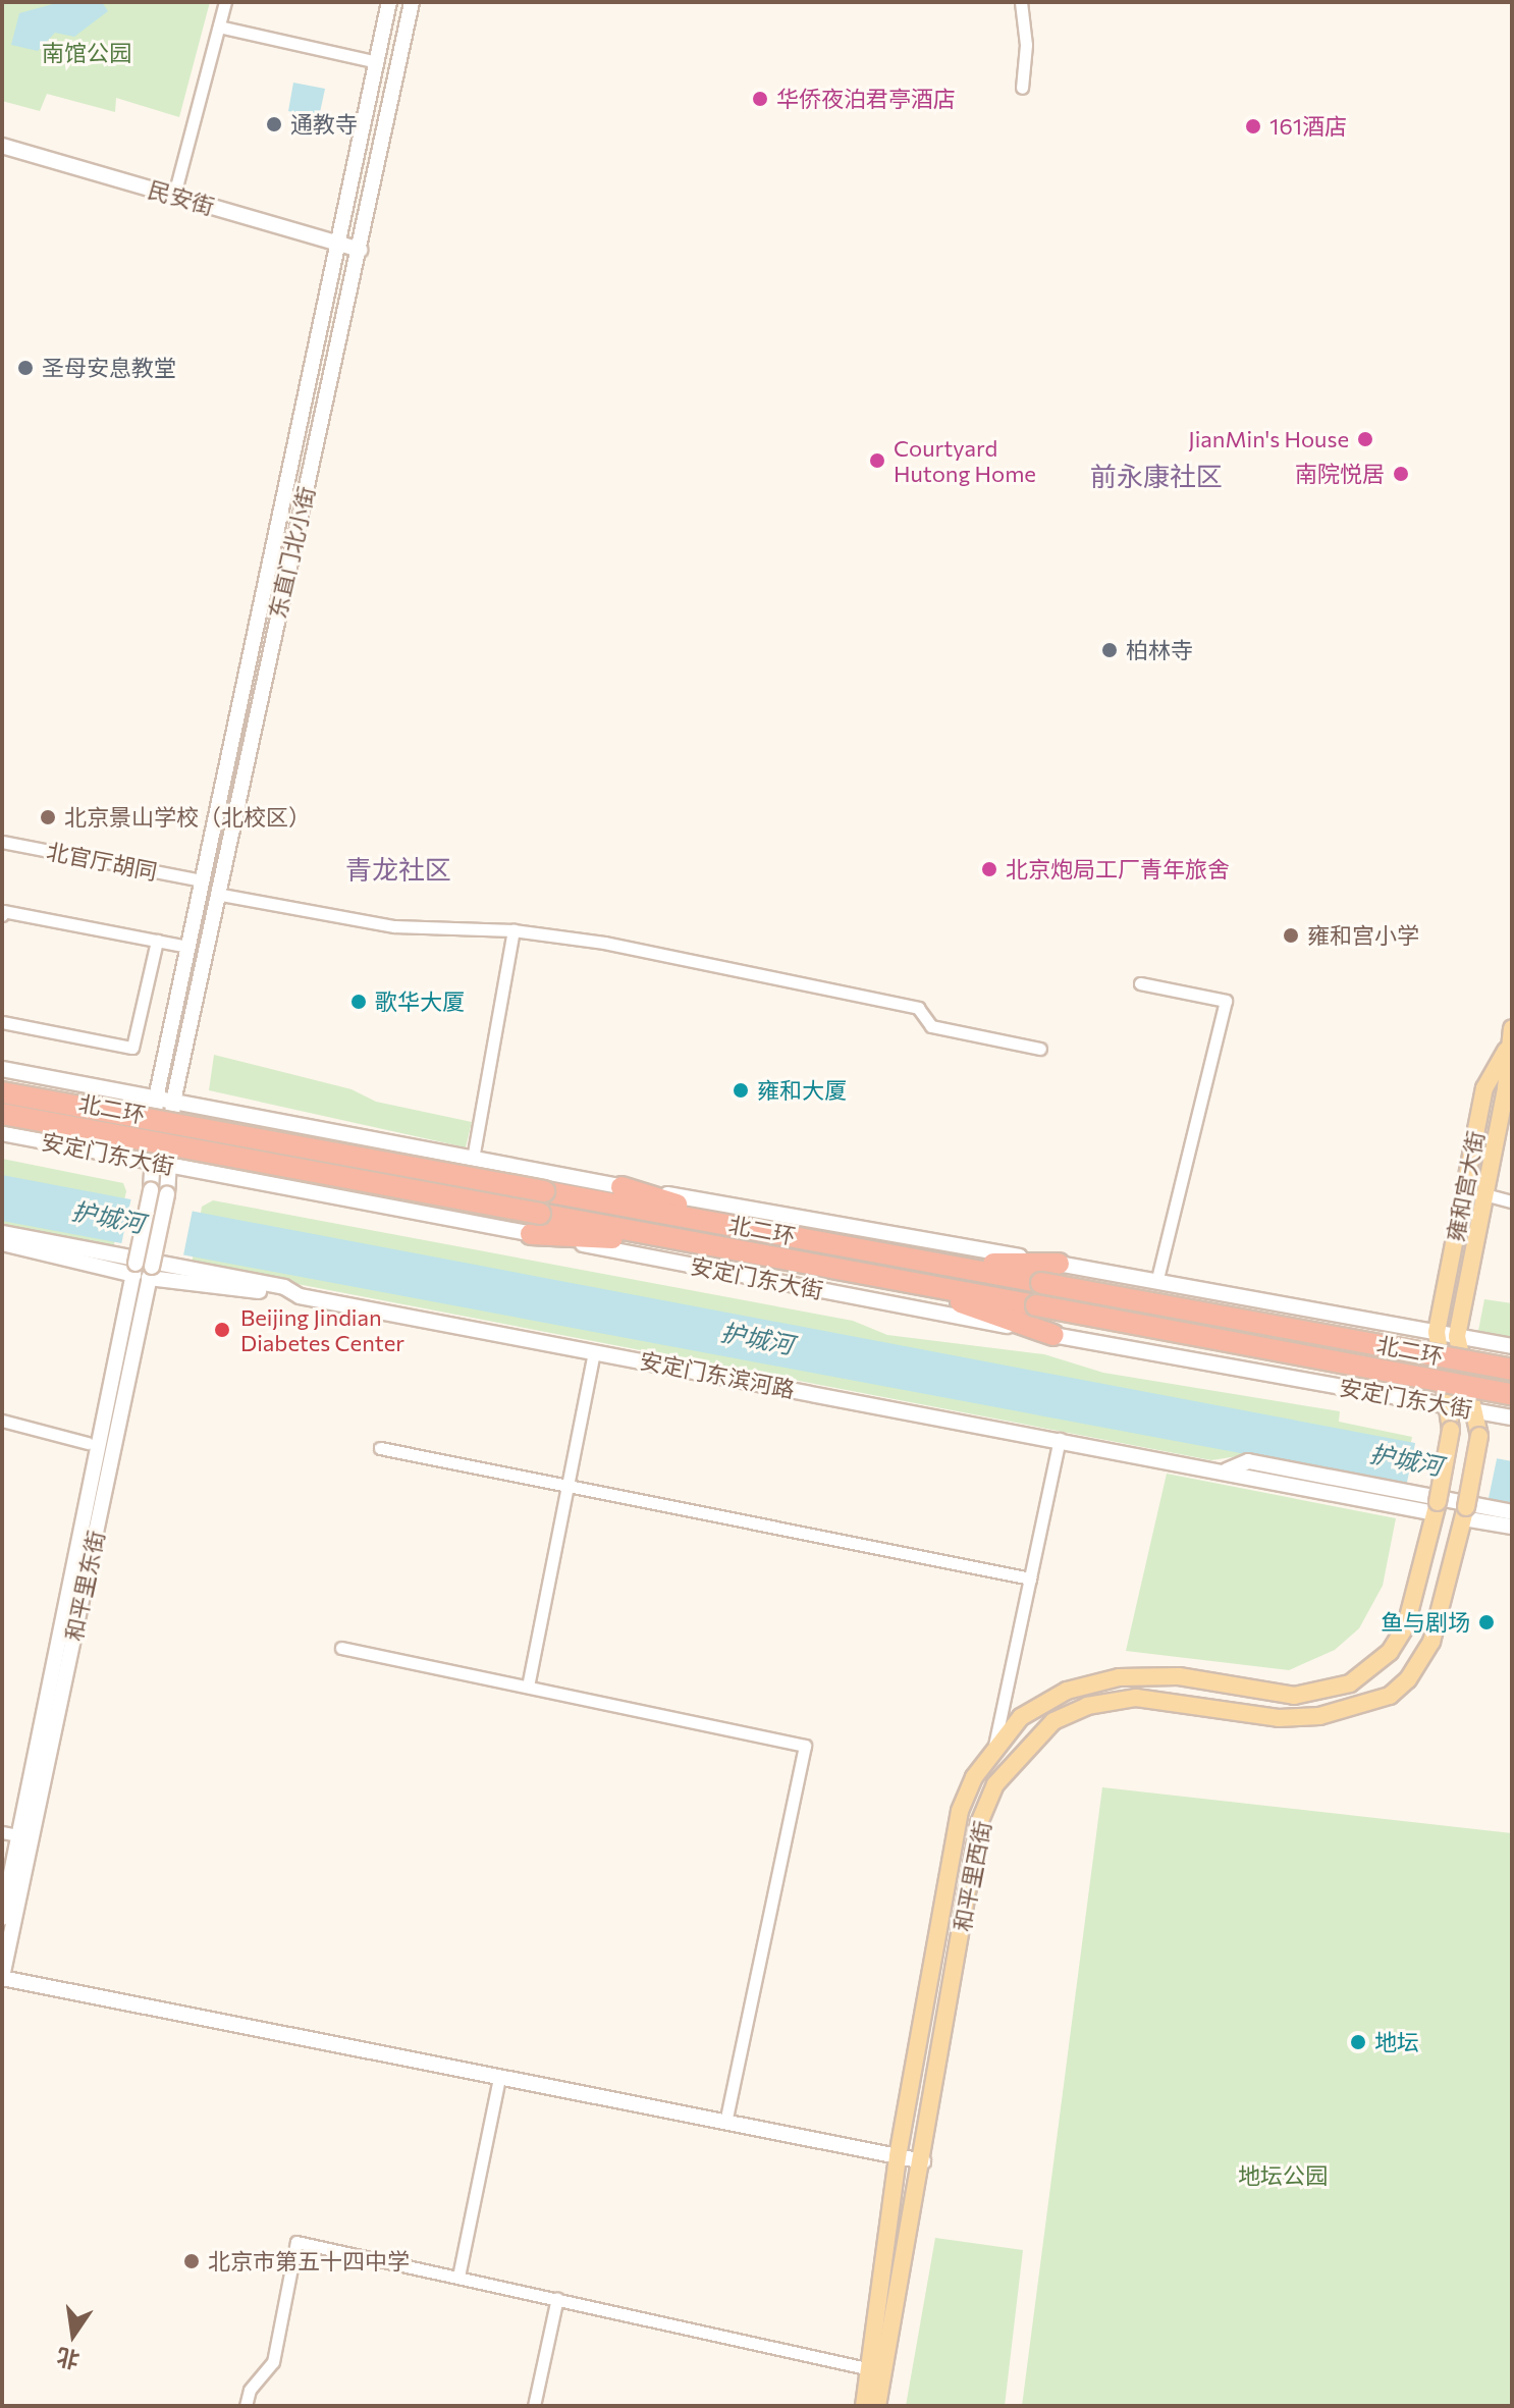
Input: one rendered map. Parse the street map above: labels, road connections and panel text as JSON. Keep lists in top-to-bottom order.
{
  "streets": {
    "highway": ["北二环"],
    "main road": ["雍和宫大街", "和平里西街"],
    "street": [
      "民安街",
      "东直门北小街",
      "北官厅胡同",
      "安定门东大街",
      "安定门东滨河路",
      "和平里东街"
    ]
  },
  "crossings": [
    ["民安街", "东直门北小街"],
    ["东直门北小街", "北官厅胡同"],
    ["东直门北小街", "安定门东大街"],
    ["东直门北小街", "和平里东街"],
    ["安定门东大街", "雍和宫大街"],
    ["安定门东大街", "和平里东街"],
    ["安定门东大街", "和平里西街"],
    ["雍和宫大街", "和平里西街"],
    ["安定门东滨河路", "和平里西街"]
  ],
  "districts": ["前永康社区", "青龙社区"],
  "water": ["护城河"],
  "parks": ["南馆公园", "地坛公园"],
  "places": [
    "华侨夜泊君亭酒店",
    "通教寺",
    "161酒店",
    "圣母安息教堂",
    "JianMin's House",
    "Courtyard Hutong Home",
    "南院悦居",
    "柏林寺",
    "北京景山学校（北校区）",
    "北京炮局工厂青年旅舍",
    "雍和宫小学",
    "歌华大厦",
    "雍和大厦",
    "Beijing Jindian Diabetes Center",
    "鱼与剧场",
    "地坛",
    "北京市第五十四中学"
  ],
  "north": "bottom"
}
